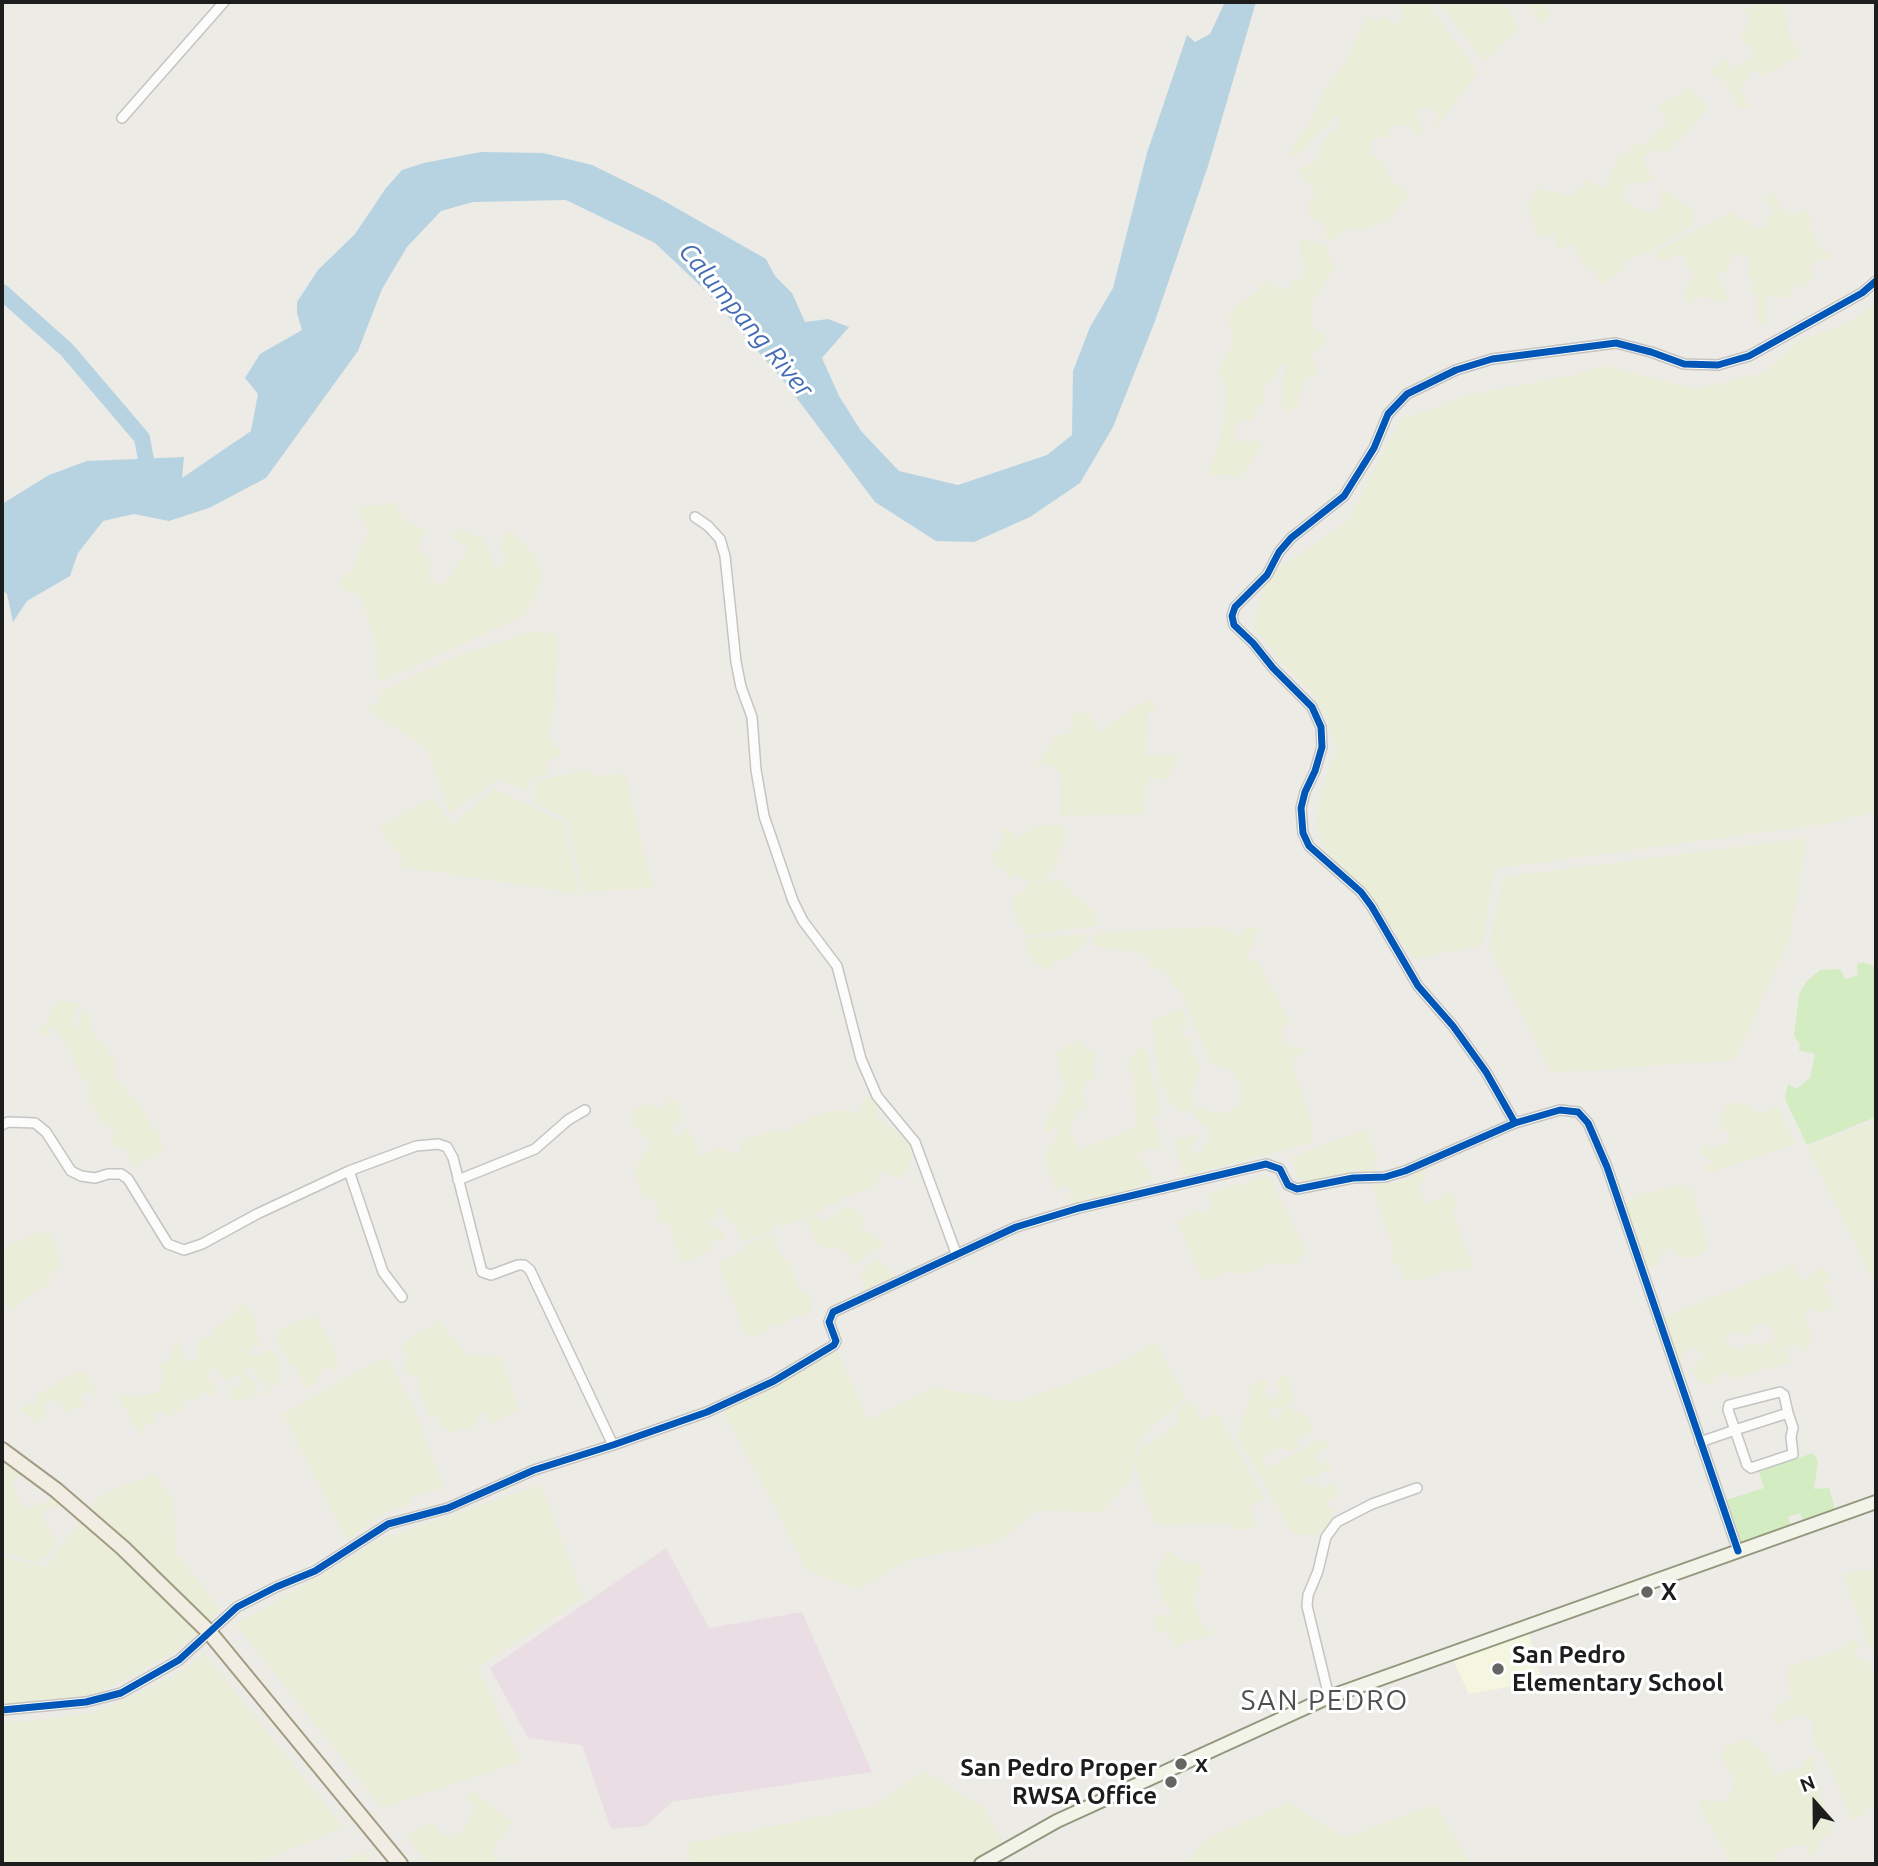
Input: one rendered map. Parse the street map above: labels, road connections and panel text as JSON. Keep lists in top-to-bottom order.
{
  "districts": ["SAN PEDRO"],
  "water": ["Calumpang River"],
  "places": [
    "X",
    "San Pedro Elementary School",
    "x",
    "San Pedro Proper RWSA Office"
  ],
  "north": "top"
}
